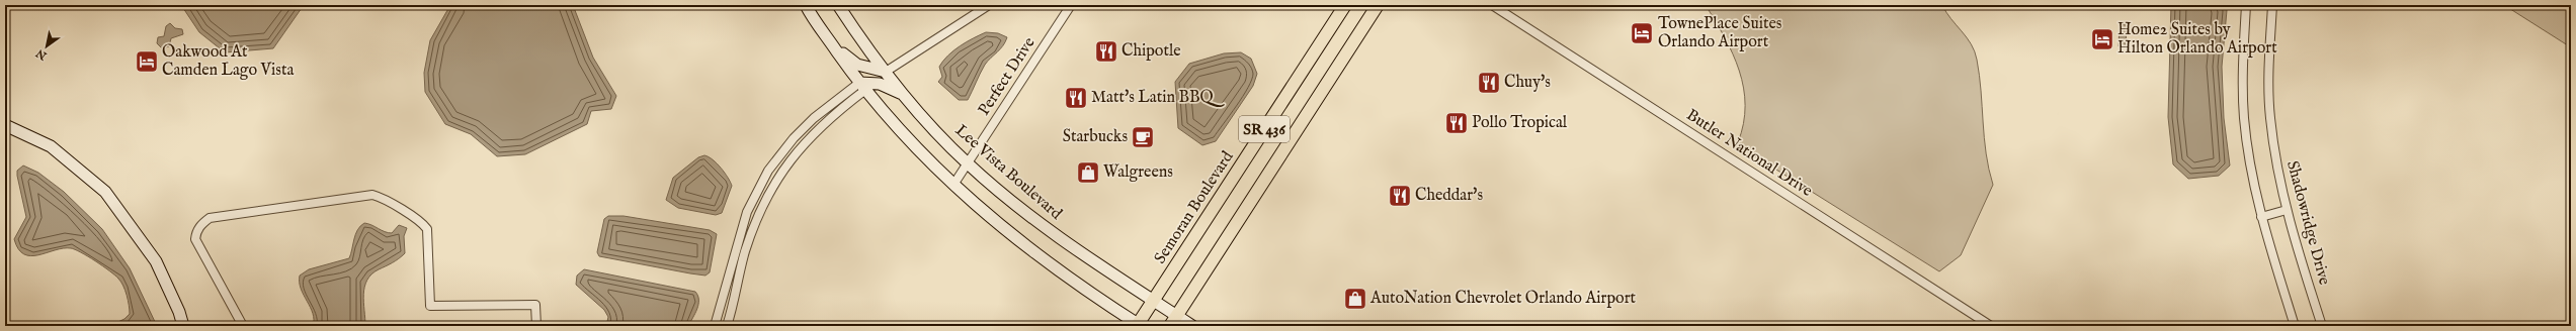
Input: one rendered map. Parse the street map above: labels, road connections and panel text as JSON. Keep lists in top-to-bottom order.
{
  "streets": {
    "main road": ["SR 436", "Semoran Boulevard"],
    "street": [
      "Perfect Drive",
      "Butler National Drive",
      "Lee Vista Boulevard",
      "Shadowridge Drive"
    ]
  },
  "crossings": [
    ["Perfect Drive", "Lee Vista Boulevard"],
    ["SR 436", "Lee Vista Boulevard"],
    ["Lee Vista Boulevard", "Semoran Boulevard"]
  ],
  "places": {
    "hotel": ["TownePlace Suites Orlando Airport", "Home2 Suites by Hilton Orlando Airport", "Oakwood At Camden Lago Vista"],
    "restaurant": [
      "Chipotle",
      "Chuy's",
      "Matt's Latin BBQ",
      "Pollo Tropical",
      "Cheddar's"
    ],
    "cafe": ["Starbucks"],
    "shop": ["Walgreens", "AutoNation Chevrolet Orlando Airport"]
  },
  "north": "bottom left"
}
